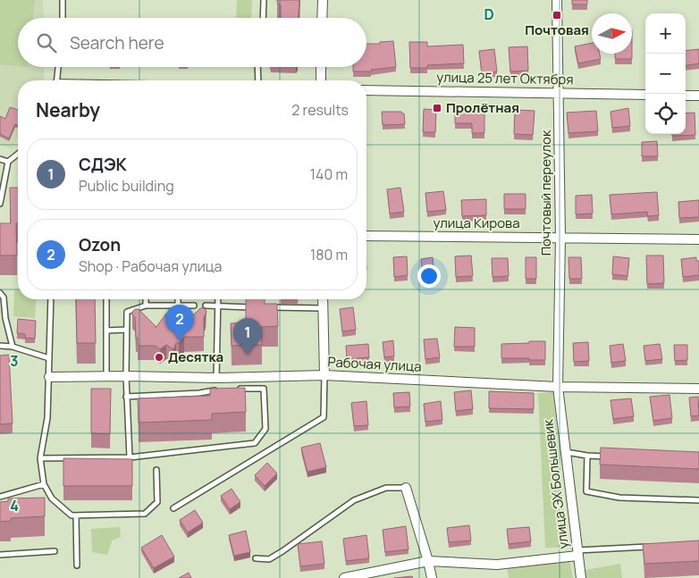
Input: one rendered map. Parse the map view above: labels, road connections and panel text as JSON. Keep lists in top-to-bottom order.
{
  "streets": {
    "street": [
      "улица 25 лет Октября",
      "Почтовый переулок",
      "улица Кирова",
      "Рабочая улица",
      "улица ЭХ Большевик"
    ]
  },
  "crossings": [
    ["улица 25 лет Октября", "Почтовый переулок"],
    ["Почтовый переулок", "улица Кирова"],
    ["Почтовый переулок", "Рабочая улица"],
    ["Почтовый переулок", "улица ЭХ Большевик"],
    ["Рабочая улица", "улица ЭХ Большевик"]
  ],
  "places": {
    "transit": ["Почтовая", "Пролётная"],
    "other": ["Десятка"]
  },
  "north": "right",
  "page": {
    "map_buttons": ["+", "−"],
    "search": "Search here",
    "heading": ["Nearby", "2 results"],
    "list": [
      {
        "mark": "1",
        "name": "СДЭК",
        "note": "Public building",
        "value": "140 m"
      },
      {
        "mark": "2",
        "name": "Ozon",
        "note": "Shop · Рабочая улица",
        "value": "180 m"
      }
    ],
    "pins": ["2", "1"]
  },
  "grid": {
    "columns": ["D"],
    "rows": ["3", "4"]
  }
}
